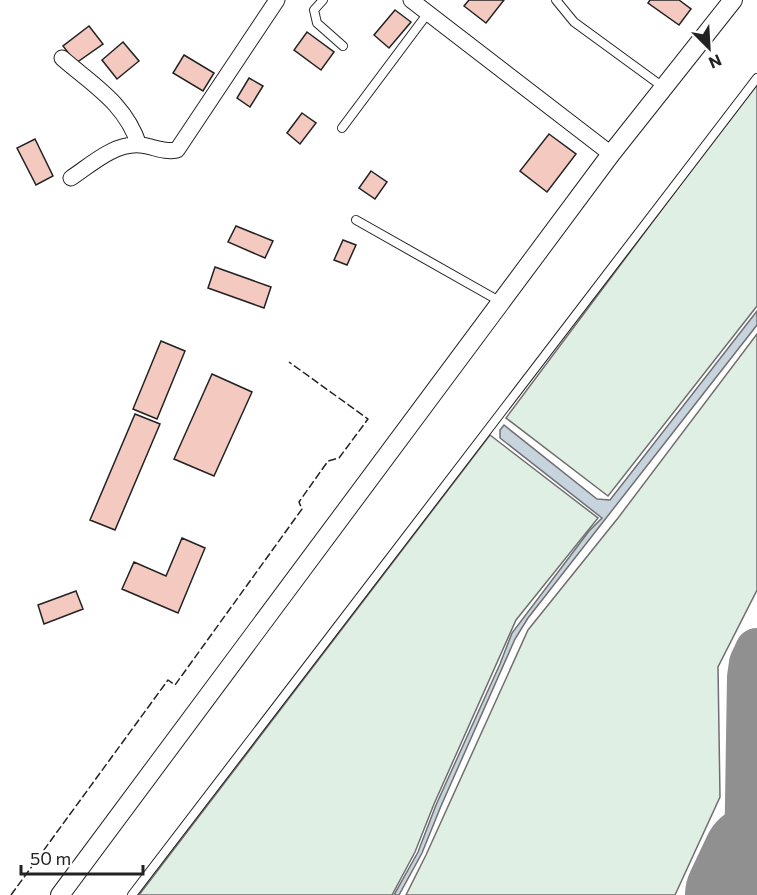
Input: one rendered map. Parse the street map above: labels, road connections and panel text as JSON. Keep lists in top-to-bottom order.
{
  "scale_bar": "50 m",
  "north": "bottom right"
}
